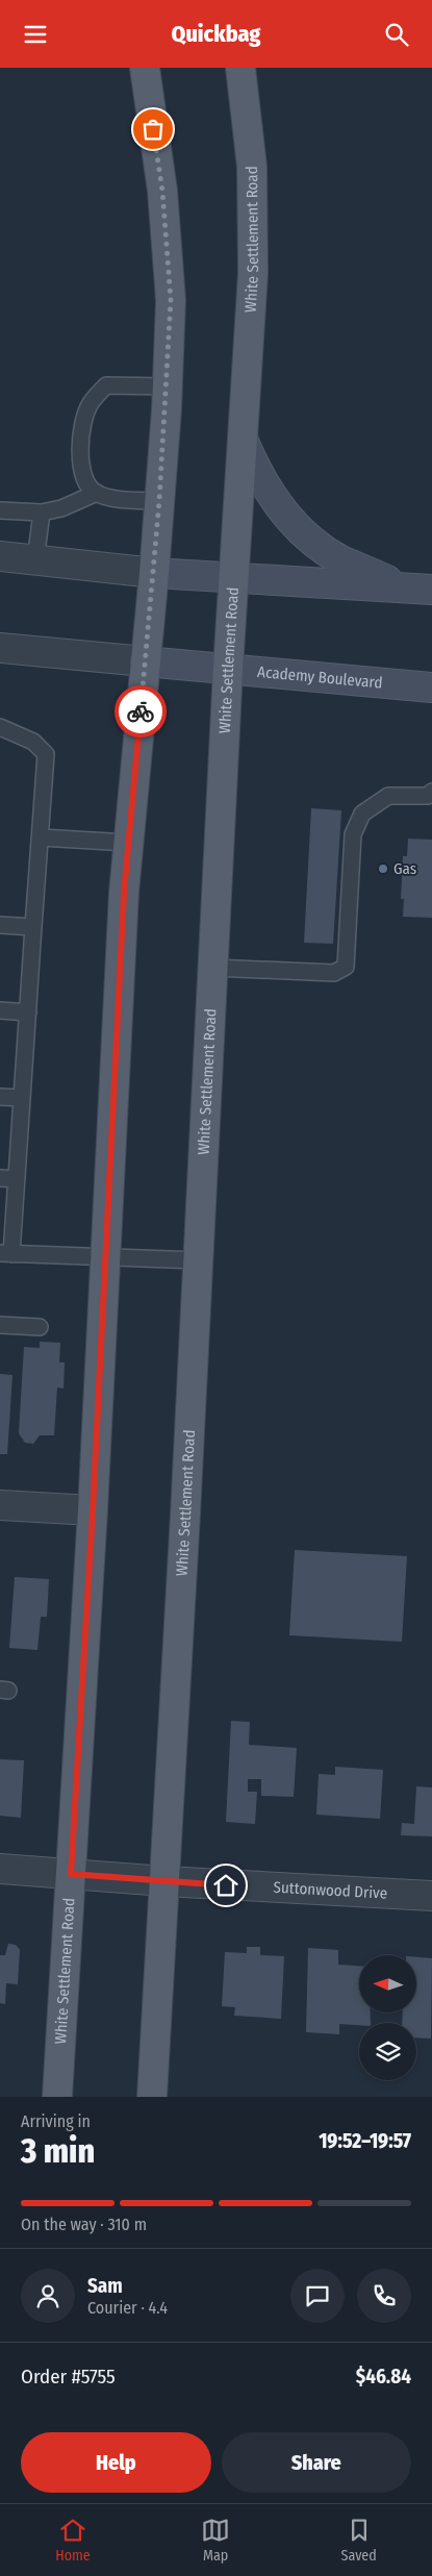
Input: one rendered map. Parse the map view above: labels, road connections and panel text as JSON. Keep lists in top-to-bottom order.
{
  "streets": {
    "main road": ["White Settlement Road", "Academy Boulevard"],
    "street": ["Suttonwood Drive"]
  },
  "crossings": [
    ["White Settlement Road", "Academy Boulevard"],
    ["White Settlement Road", "Suttonwood Drive"]
  ],
  "places": ["Gas"],
  "north": "left",
  "page": {
    "header": "Quickbag",
    "heading": ["3 min", "Arriving in", "19:52–19:57"],
    "panel": [
      "Sam",
      "Courier · 4.4",
      "Order #5755",
      "$46.84"
    ],
    "bar": "On the way · 310 m",
    "buttons": ["Help", "Share"],
    "tabs": ["Home", "Map", "Saved"]
  }
}
